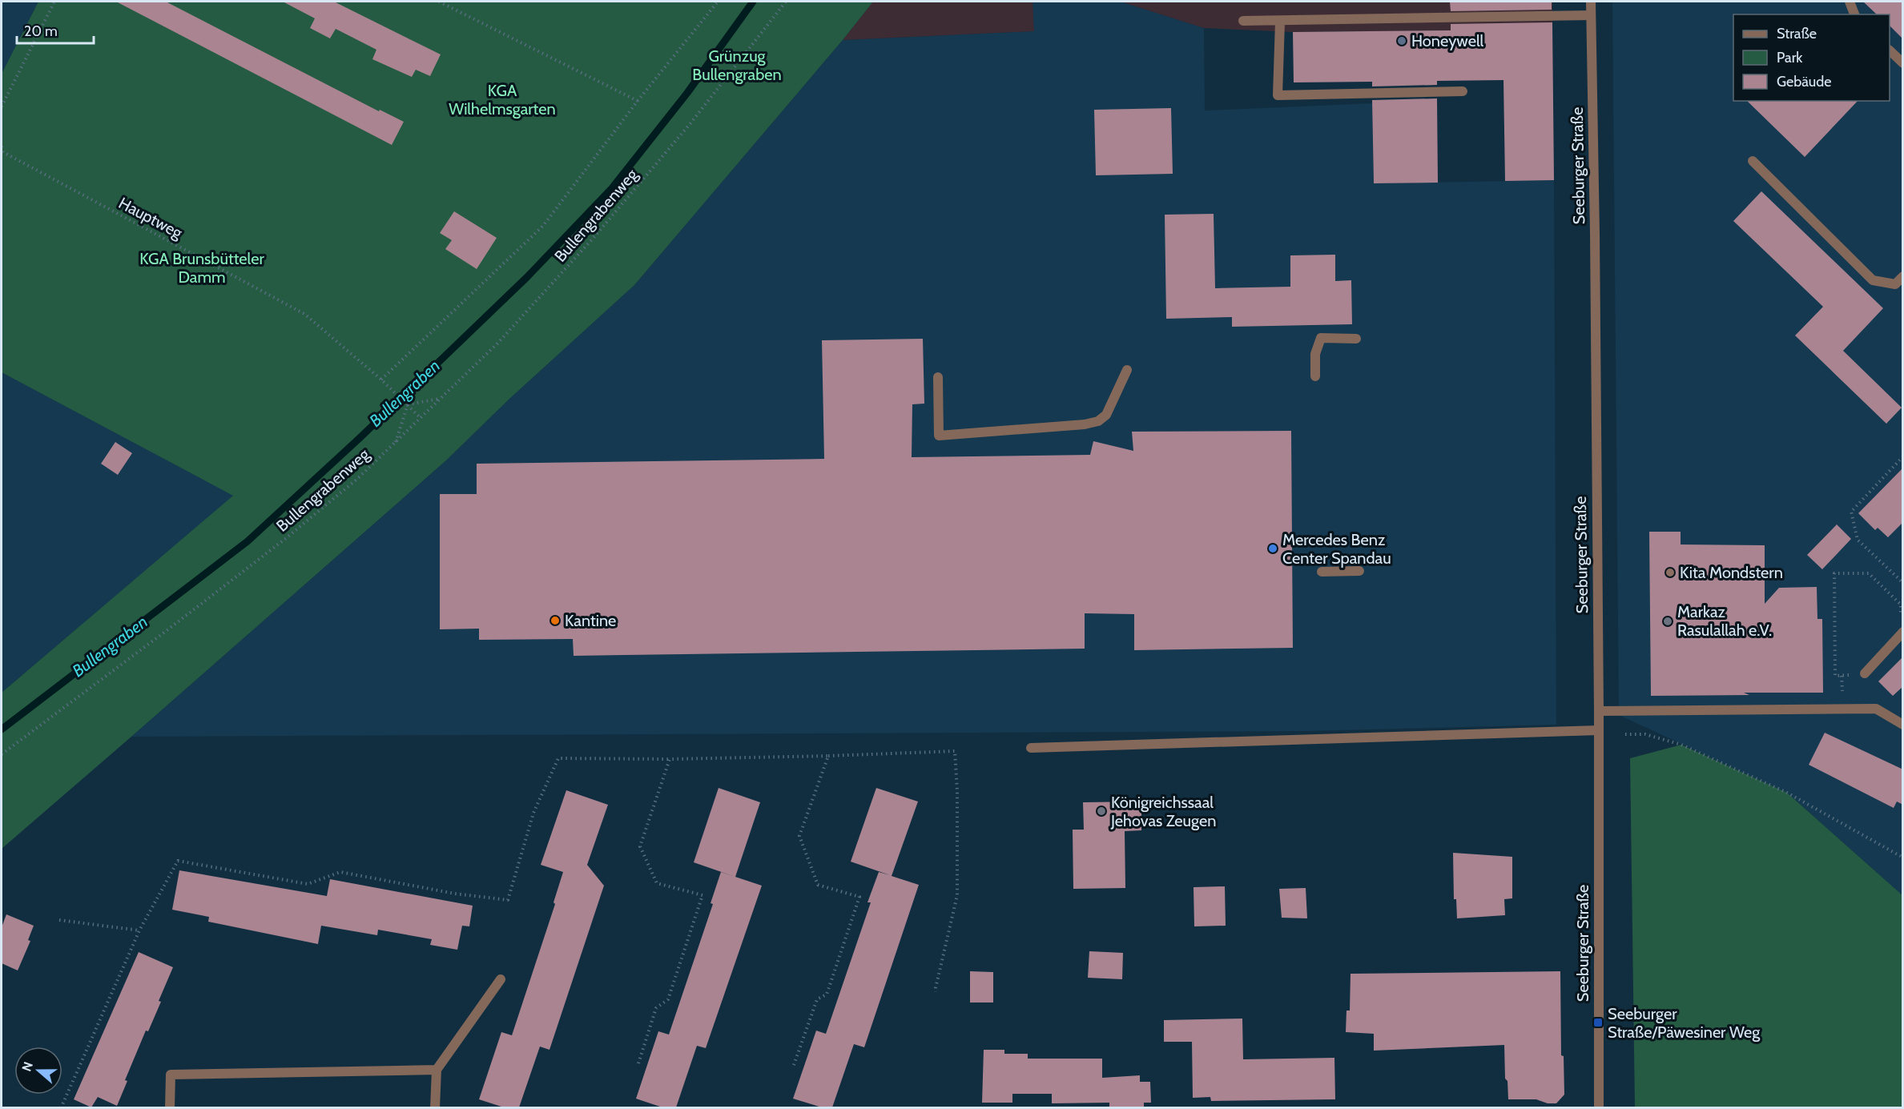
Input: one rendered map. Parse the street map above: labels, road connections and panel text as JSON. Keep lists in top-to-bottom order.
{
  "streets": {
    "street": ["Seeburger Straße"],
    "path": ["Bullengrabenweg", "Hauptweg"]
  },
  "crossings": [
    ["Bullengrabenweg", "Hauptweg"]
  ],
  "water": ["Bullengraben"],
  "parks": ["Grünzug Bullengraben", "KGA Wilhelmsgarten", "KGA Brunsbütteler Damm"],
  "places": {
    "other": [
      "Honeywell",
      "Mercedes Benz Center Spandau",
      "Kita Mondstern",
      "Kantine",
      "Markaz Rasulallah e.V.",
      "Königreichssaal Jehovas Zeugen"
    ],
    "transit": ["Seeburger Straße/Päwesiner Weg"]
  },
  "legend": ["Straße", "Park", "Gebäude"],
  "scale_bar": "20 m",
  "north": "left"
}
